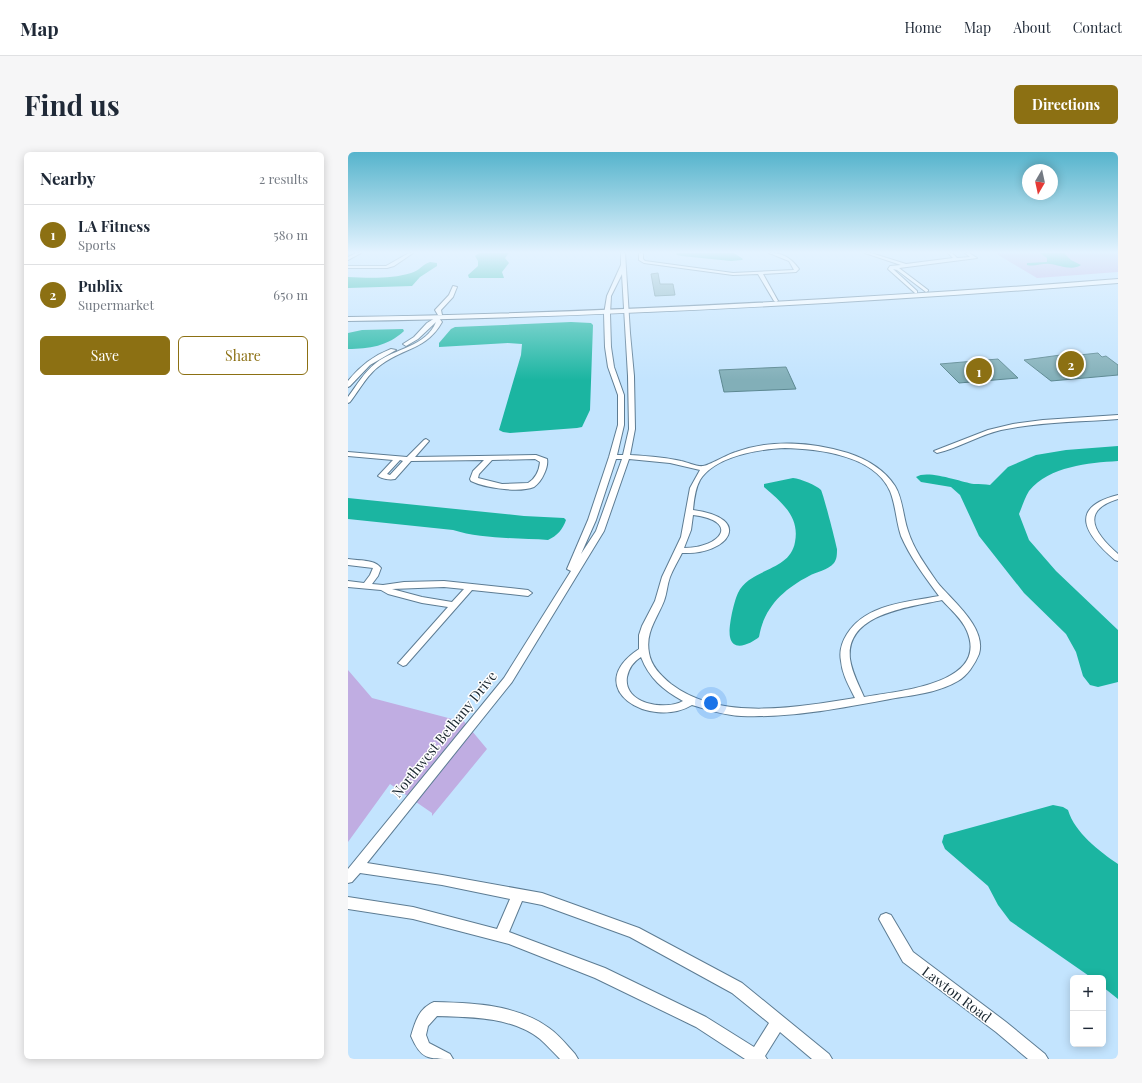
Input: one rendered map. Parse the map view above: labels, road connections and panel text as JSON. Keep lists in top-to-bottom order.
{
  "streets": {
    "street": ["Northwest Bethany Drive", "Lawton Road"]
  },
  "north": "bottom",
  "page": {
    "header": "Map",
    "nav": [
      "Home",
      "Map",
      "About",
      "Contact"
    ],
    "buttons": [
      "Directions",
      ["Save", "Share"]
    ],
    "title": "Find us",
    "heading": ["Nearby", "2 results"],
    "list": [
      {
        "mark": "1",
        "name": "LA Fitness",
        "note": "Sports",
        "value": "580 m"
      },
      {
        "mark": "2",
        "name": "Publix",
        "note": "Supermarket",
        "value": "650 m"
      }
    ],
    "pins": ["2", "1"],
    "map_buttons": ["+", "−"]
  }
}
